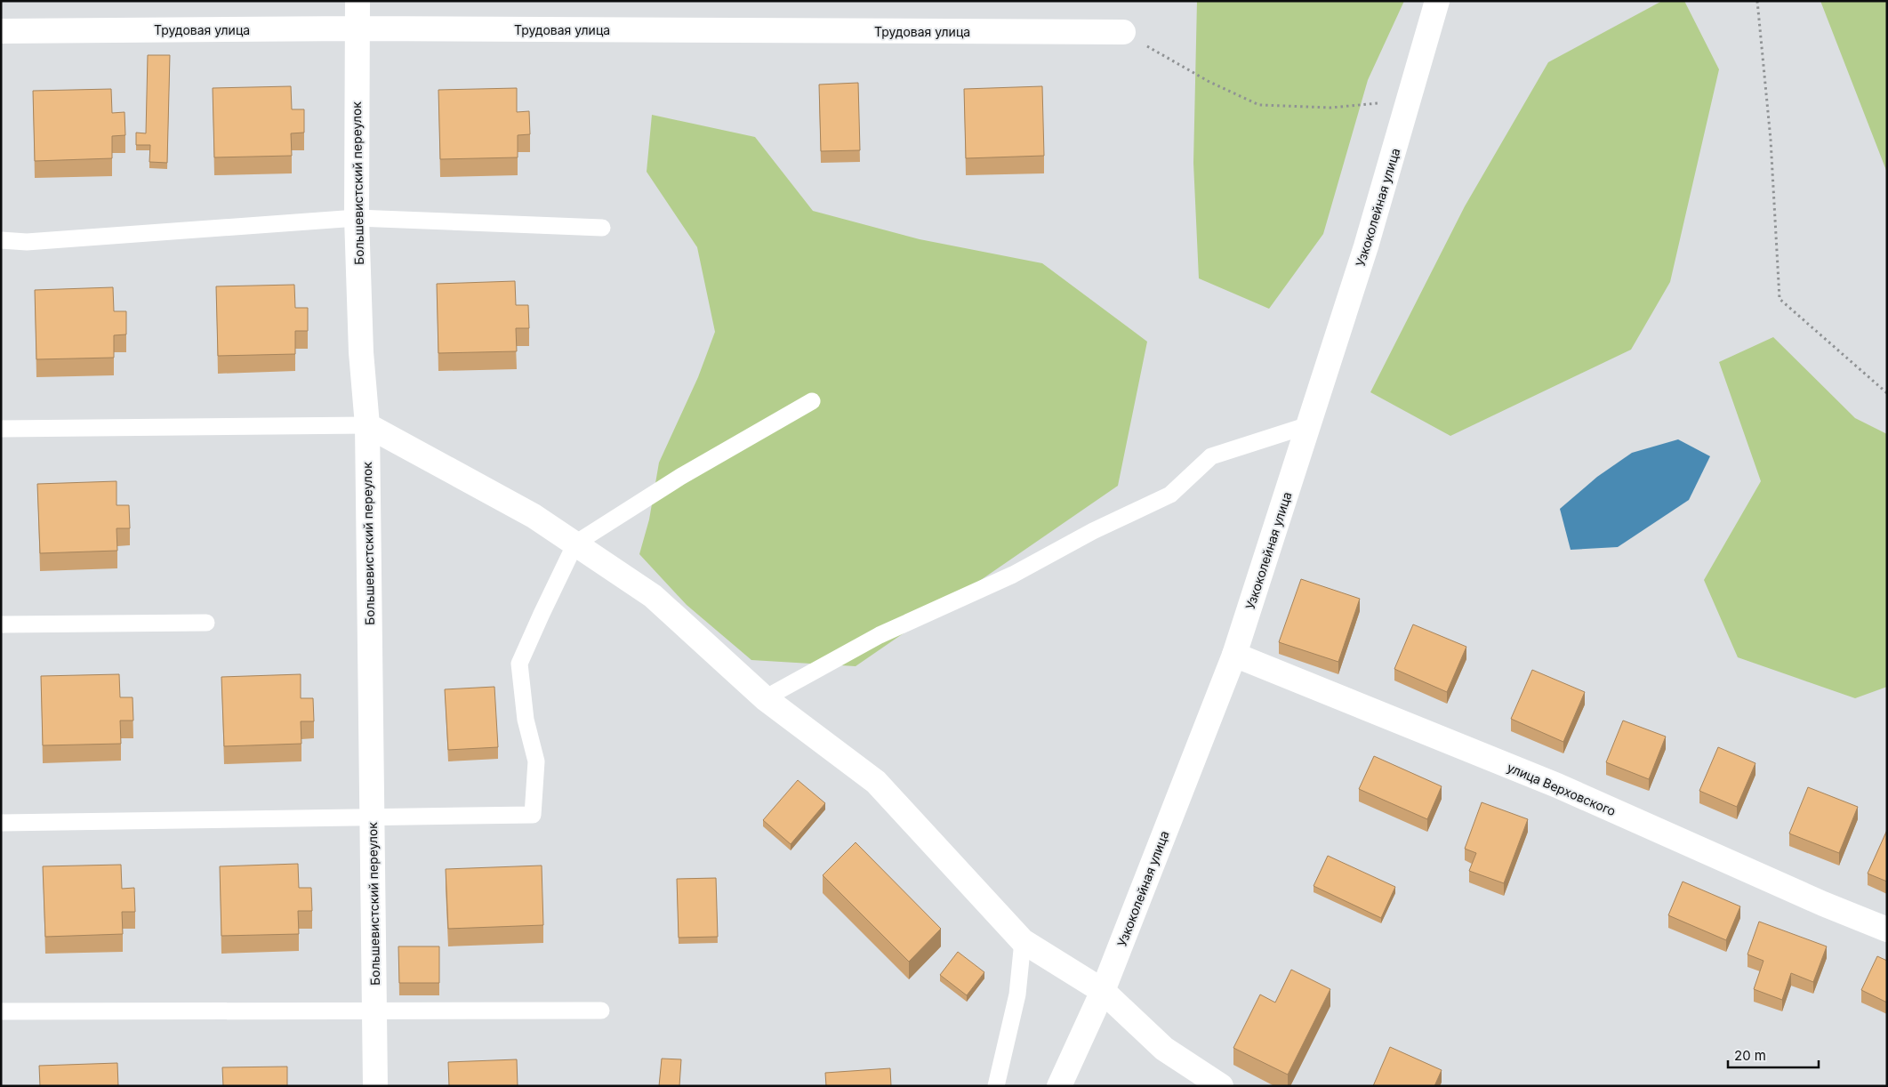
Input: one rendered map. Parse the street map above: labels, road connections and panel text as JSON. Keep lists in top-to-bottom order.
{
  "streets": {
    "street": [
      "Трудовая улица",
      "Большевистский переулок",
      "Узкоколейная улица",
      "улица Верховского"
    ]
  },
  "crossings": [
    ["Трудовая улица", "Большевистский переулок"],
    ["Узкоколейная улица", "улица Верховского"]
  ],
  "scale_bar": "20 m"
}
